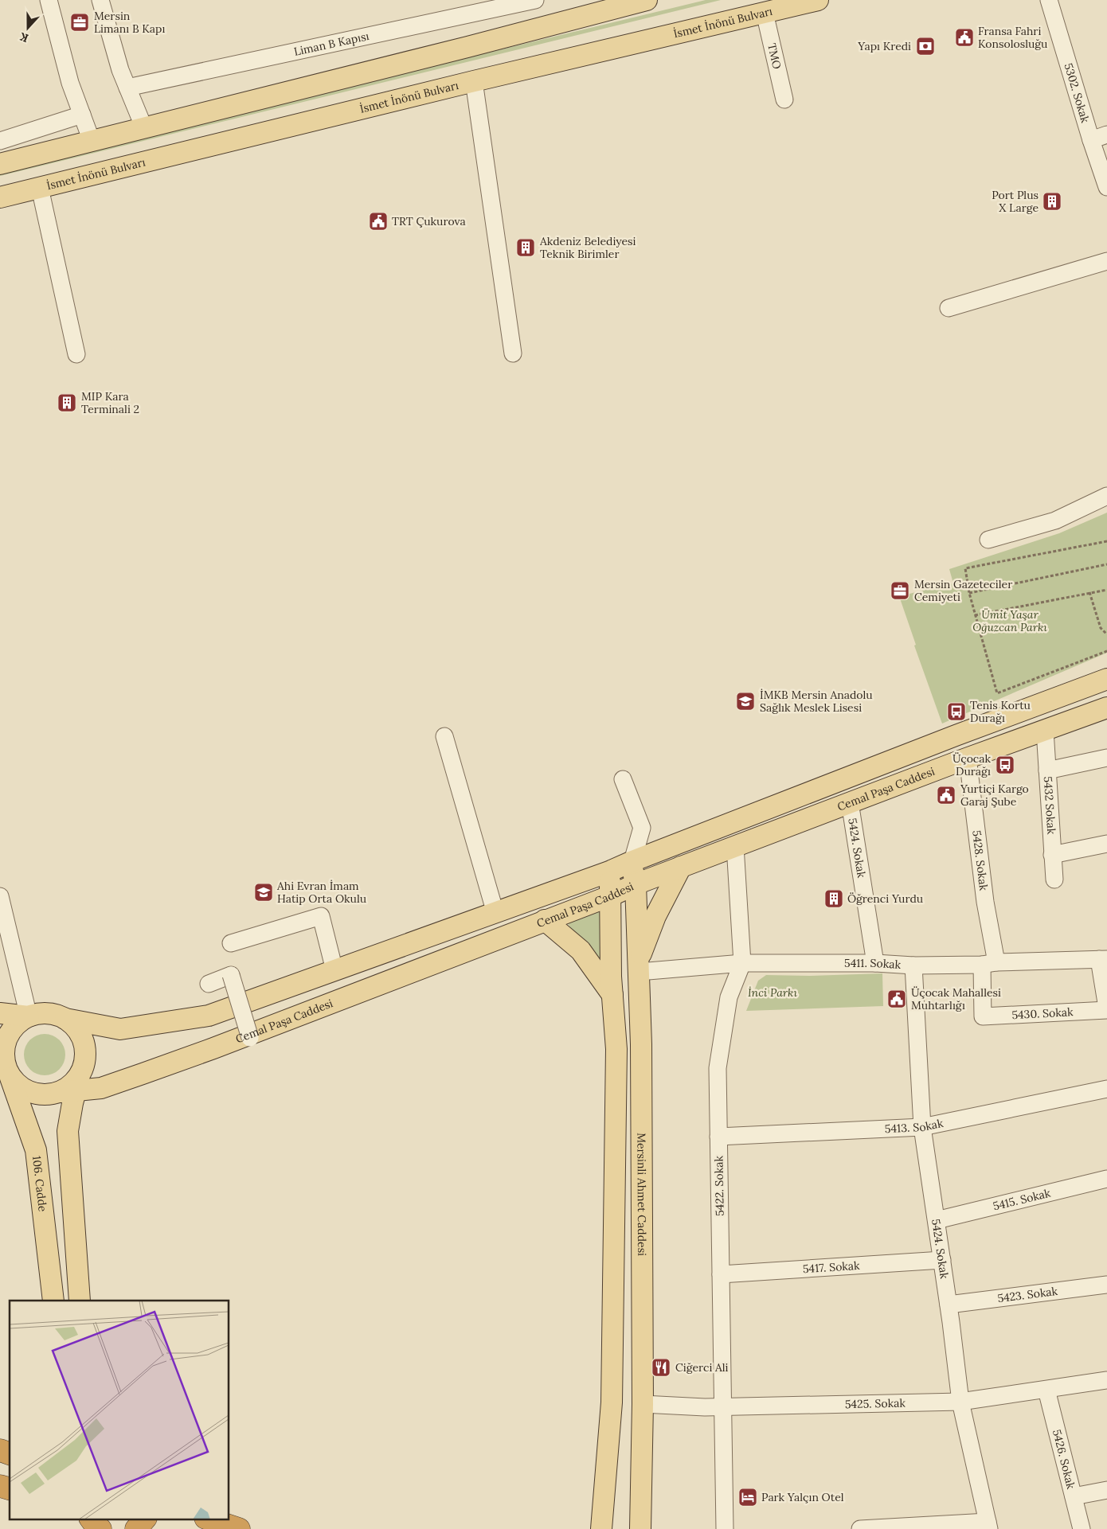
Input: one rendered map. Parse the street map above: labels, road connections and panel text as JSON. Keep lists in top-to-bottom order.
{
  "streets": {
    "main road": [
      "İsmet İnönü Bulvarı",
      "Cemal Paşa Caddesi",
      "106. Cadde",
      "Mersinli Ahmet Caddesi"
    ],
    "street": [
      "Liman B Kapısı",
      "TMO",
      "5302. Sokak",
      "5432 Sokak",
      "5424. Sokak",
      "5428. Sokak",
      "5411. Sokak",
      "5430. Sokak",
      "5413. Sokak",
      "5422. Sokak",
      "5415. Sokak",
      "5417. Sokak",
      "5423. Sokak",
      "5425. Sokak",
      "5426. Sokak"
    ]
  },
  "crossings": [
    ["İsmet İnönü Bulvarı", "TMO"],
    ["Cemal Paşa Caddesi", "5432 Sokak"],
    ["Cemal Paşa Caddesi", "5424. Sokak"],
    ["Cemal Paşa Caddesi", "5428. Sokak"],
    ["Cemal Paşa Caddesi", "106. Cadde"],
    ["Cemal Paşa Caddesi", "5422. Sokak"],
    ["Cemal Paşa Caddesi", "Mersinli Ahmet Caddesi"],
    ["5424. Sokak", "5411. Sokak"],
    ["5424. Sokak", "5413. Sokak"],
    ["5424. Sokak", "5415. Sokak"],
    ["5424. Sokak", "5417. Sokak"],
    ["5424. Sokak", "5423. Sokak"],
    ["5424. Sokak", "5425. Sokak"],
    ["5428. Sokak", "5411. Sokak"],
    ["5428. Sokak", "5430. Sokak"],
    ["5411. Sokak", "5430. Sokak"],
    ["5411. Sokak", "5422. Sokak"],
    ["5411. Sokak", "Mersinli Ahmet Caddesi"],
    ["5413. Sokak", "5422. Sokak"],
    ["5422. Sokak", "5417. Sokak"],
    ["5422. Sokak", "5425. Sokak"],
    ["Mersinli Ahmet Caddesi", "5425. Sokak"],
    ["5425. Sokak", "5426. Sokak"]
  ],
  "parks": ["Ümit Yaşar Oğuzcan Parkı", "İnci Parkı"],
  "places": {
    "office": ["Mersin Limanı B Kapı", "Mersin Gazeteciler Cemiyeti"],
    "public building": [
      "Fransa Fahri Konsolosluğu",
      "TRT Çukurova",
      "Yurtiçi Kargo Garaj Şube",
      "Üçocak Mahallesi Muhtarlığı"
    ],
    "bank": ["Yapı Kredi"],
    "building": [
      "Port Plus X Large",
      "Akdeniz Belediyesi Teknik Birimler",
      "MIP Kara Terminali 2",
      "Öğrenci Yurdu"
    ],
    "school or university": ["İMKB Mersin Anadolu Sağlık Meslek Lisesi", "Ahi Evran İmam Hatip Orta Okulu"],
    "bus stop": ["Tenis Kortu Durağı", "Üçocak Durağı"],
    "restaurant": ["Ciğerci Ali"],
    "hotel": ["Park Yalçın Otel"]
  },
  "north": "bottom"
}
